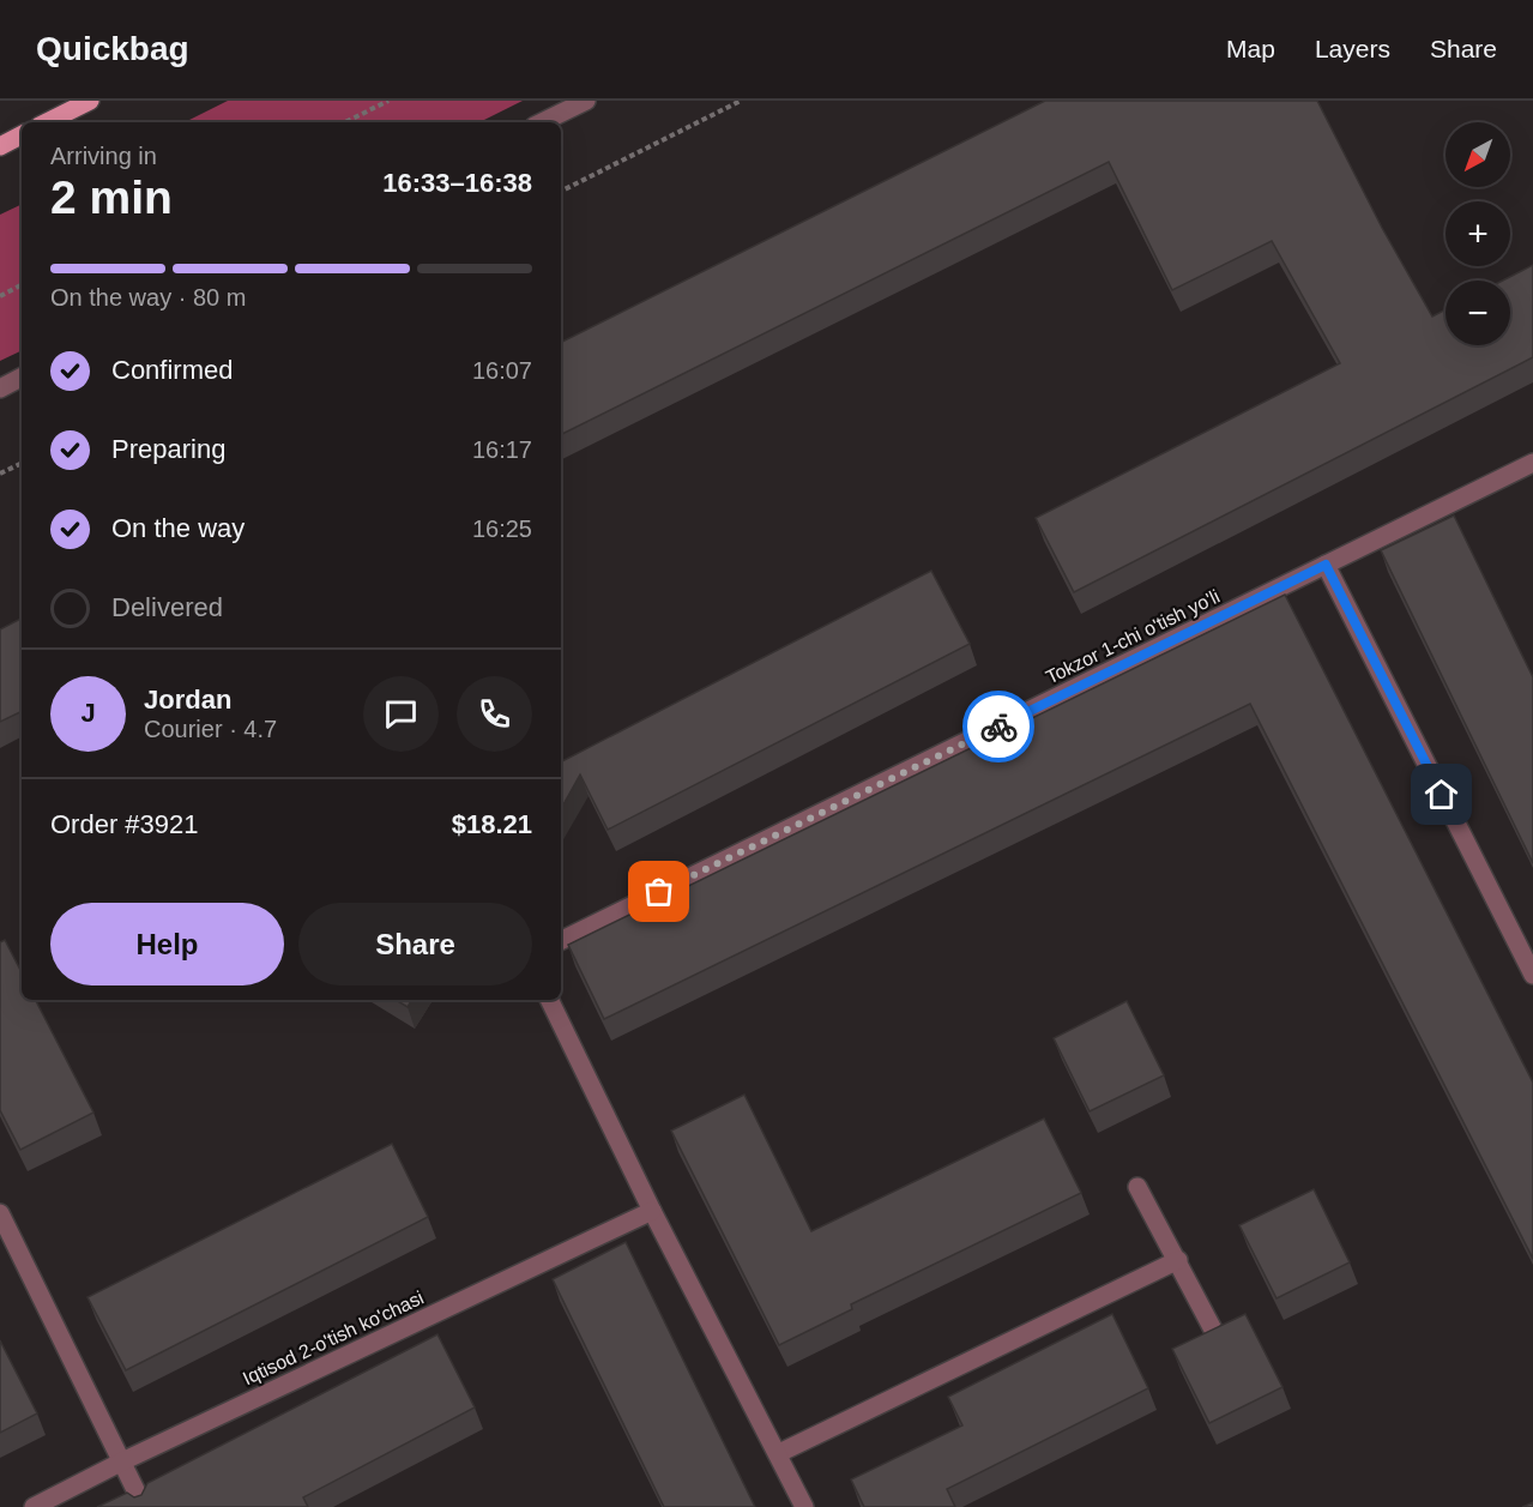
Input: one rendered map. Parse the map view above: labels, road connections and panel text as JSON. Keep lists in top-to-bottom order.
{
  "streets": {
    "street": ["Tokzor 1-chi o'tish yo'li", "Iqtisod 2-o'tish ko'chasi"]
  },
  "north": "bottom left",
  "page": {
    "header": "Quickbag",
    "nav": ["Map", "Layers", "Share"],
    "map_buttons": ["+", "−"],
    "heading": ["2 min", "Arriving in", "16:33–16:38"],
    "panel": [
      "Jordan",
      "Courier · 4.7",
      "Order #3921",
      "$18.21"
    ],
    "bar": "On the way · 80 m",
    "list": [
      ["Confirmed", "16:07"],
      ["Preparing", "16:17"],
      ["On the way", "16:25"],
      "Delivered"
    ],
    "round": "J",
    "buttons": ["Help", "Share"]
  }
}
